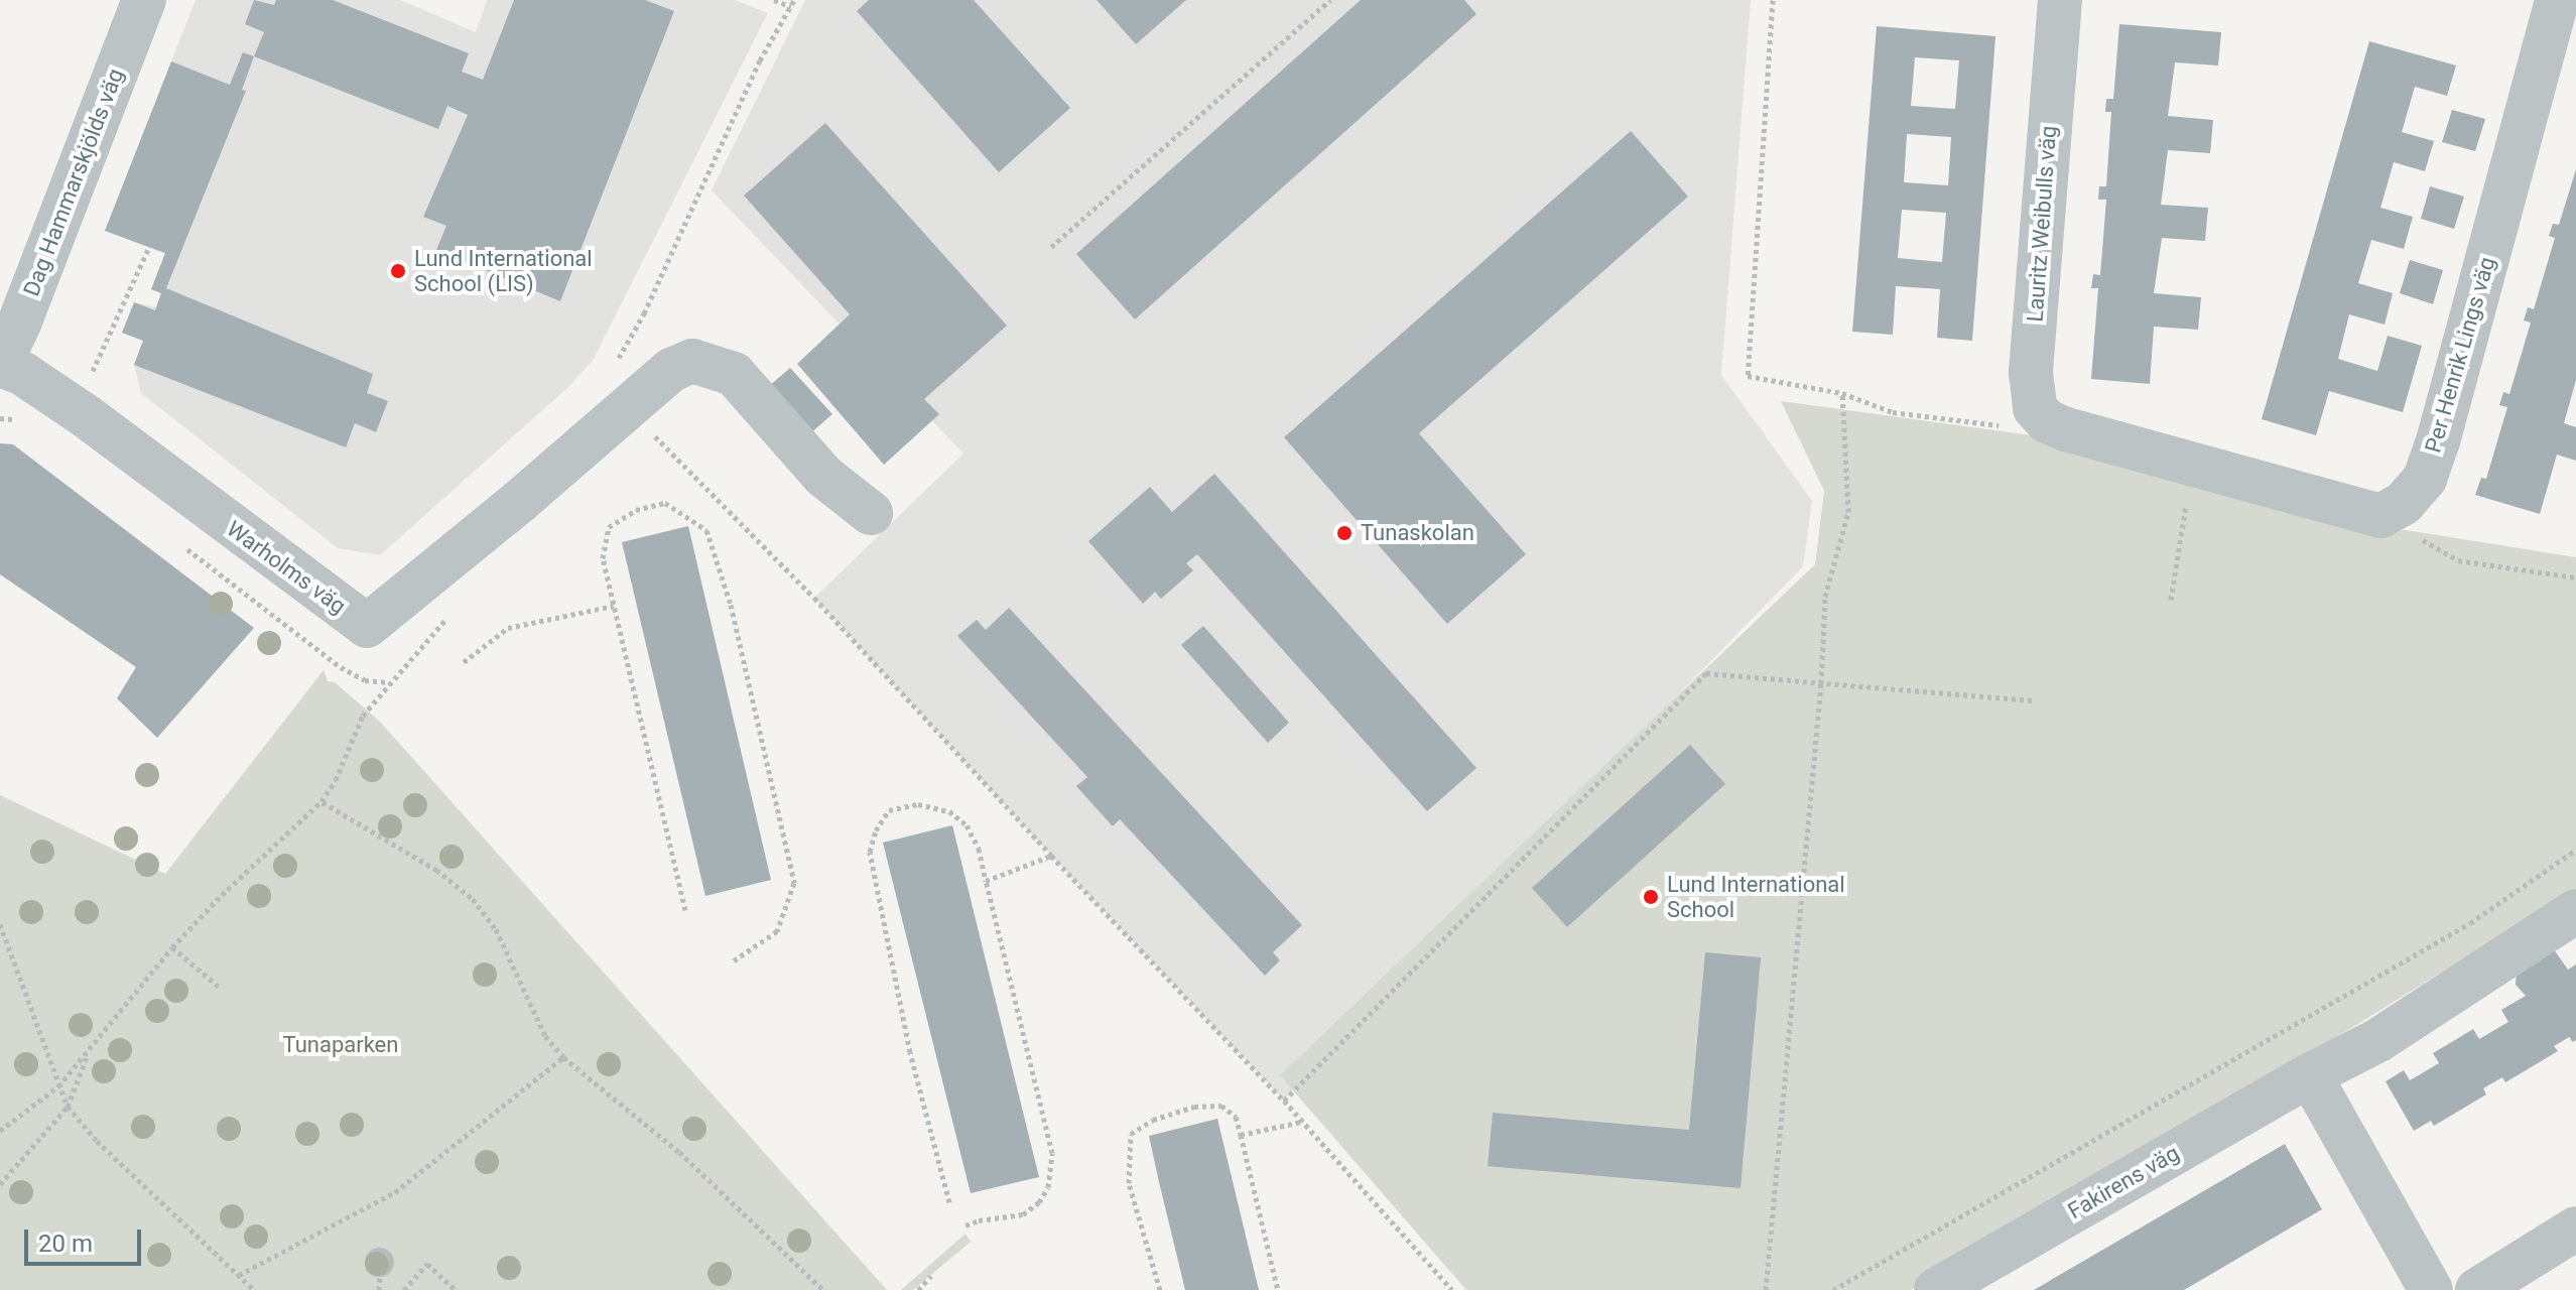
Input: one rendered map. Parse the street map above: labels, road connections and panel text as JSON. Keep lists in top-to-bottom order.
{
  "streets": {
    "street": [
      "Dag Hammarskjölds väg",
      "Lauritz Weibulls väg",
      "Per Henrik Lings väg",
      "Warholms väg",
      "Fakirens väg"
    ]
  },
  "crossings": [
    ["Dag Hammarskjölds väg", "Warholms väg"]
  ],
  "parks": ["Tunaparken"],
  "places": ["Lund International School (LIS)", "Tunaskolan", "Lund International School"],
  "scale_bar": "20 m"
}
